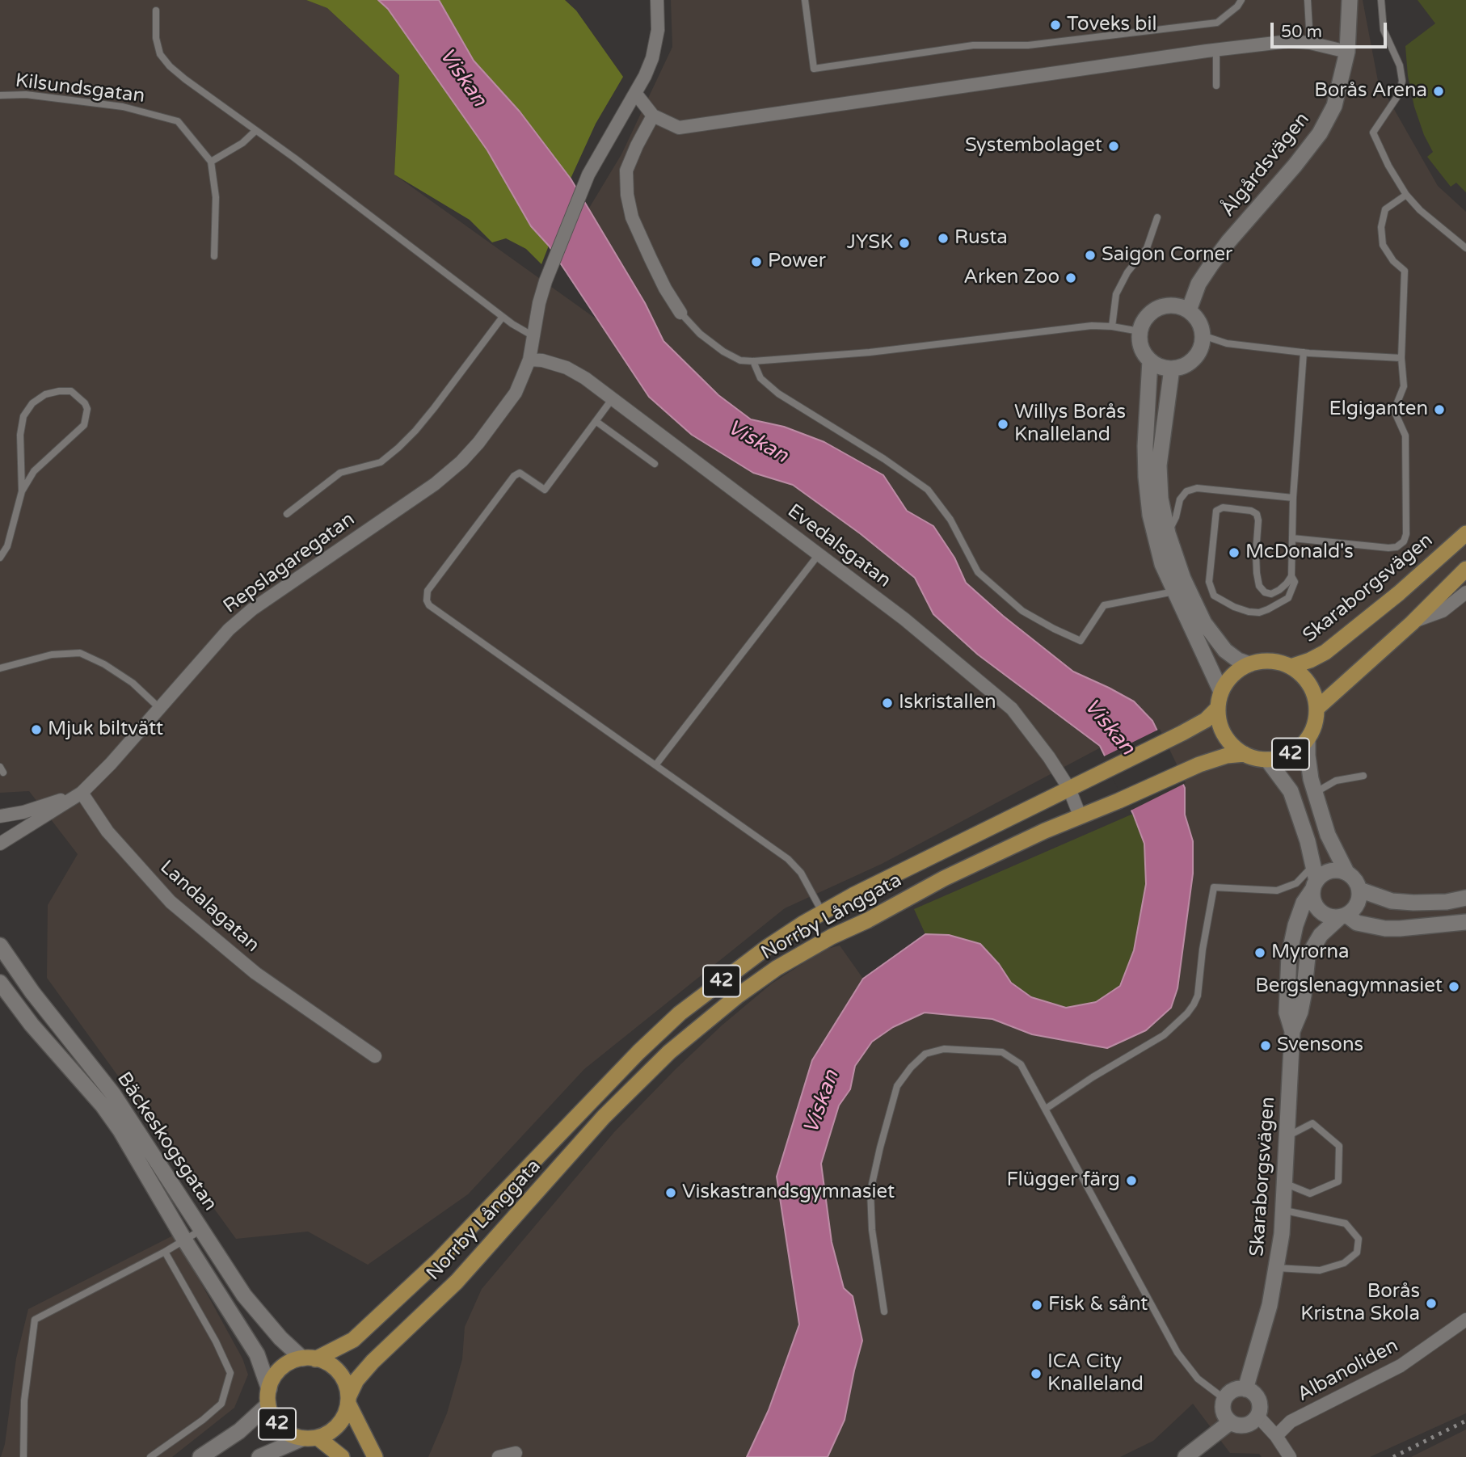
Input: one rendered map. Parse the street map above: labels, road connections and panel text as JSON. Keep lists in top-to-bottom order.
{
  "streets": {
    "main road": ["Skaraborgsvägen", "42", "Norrby Långgata"],
    "street": [
      "Ålgårdsvägen",
      "Evedalsgatan",
      "Repslagaregatan",
      "Landalagatan",
      "Bäckeskogsgatan",
      "Albanoliden"
    ],
    "lane": ["Kilsundsgatan"]
  },
  "crossings": [
    ["Evedalsgatan", "Repslagaregatan"],
    ["Evedalsgatan", "Norrby Långgata"],
    ["Repslagaregatan", "Landalagatan"],
    ["Skaraborgsvägen", "42"],
    ["Skaraborgsvägen", "Norrby Långgata"],
    ["42", "Norrby Långgata"],
    ["42", "Bäckeskogsgatan"],
    ["Norrby Långgata", "Bäckeskogsgatan"]
  ],
  "water": ["Viskan"],
  "places": [
    "Toveks bil",
    "Borås Arena",
    "Systembolaget",
    "Rusta",
    "JYSK",
    "Saigon Corner",
    "Power",
    "Arken Zoo",
    "Elgiganten",
    "Willys Borås Knalleland",
    "McDonald's",
    "Iskristallen",
    "Mjuk biltvätt",
    "Myrorna",
    "Bergslenagymnasiet",
    "Svensons",
    "Flügger färg",
    "Viskastrandsgymnasiet",
    "Borås Kristna Skola",
    "Fisk & sånt",
    "ICA City Knalleland"
  ],
  "scale_bar": "50 m"
}
